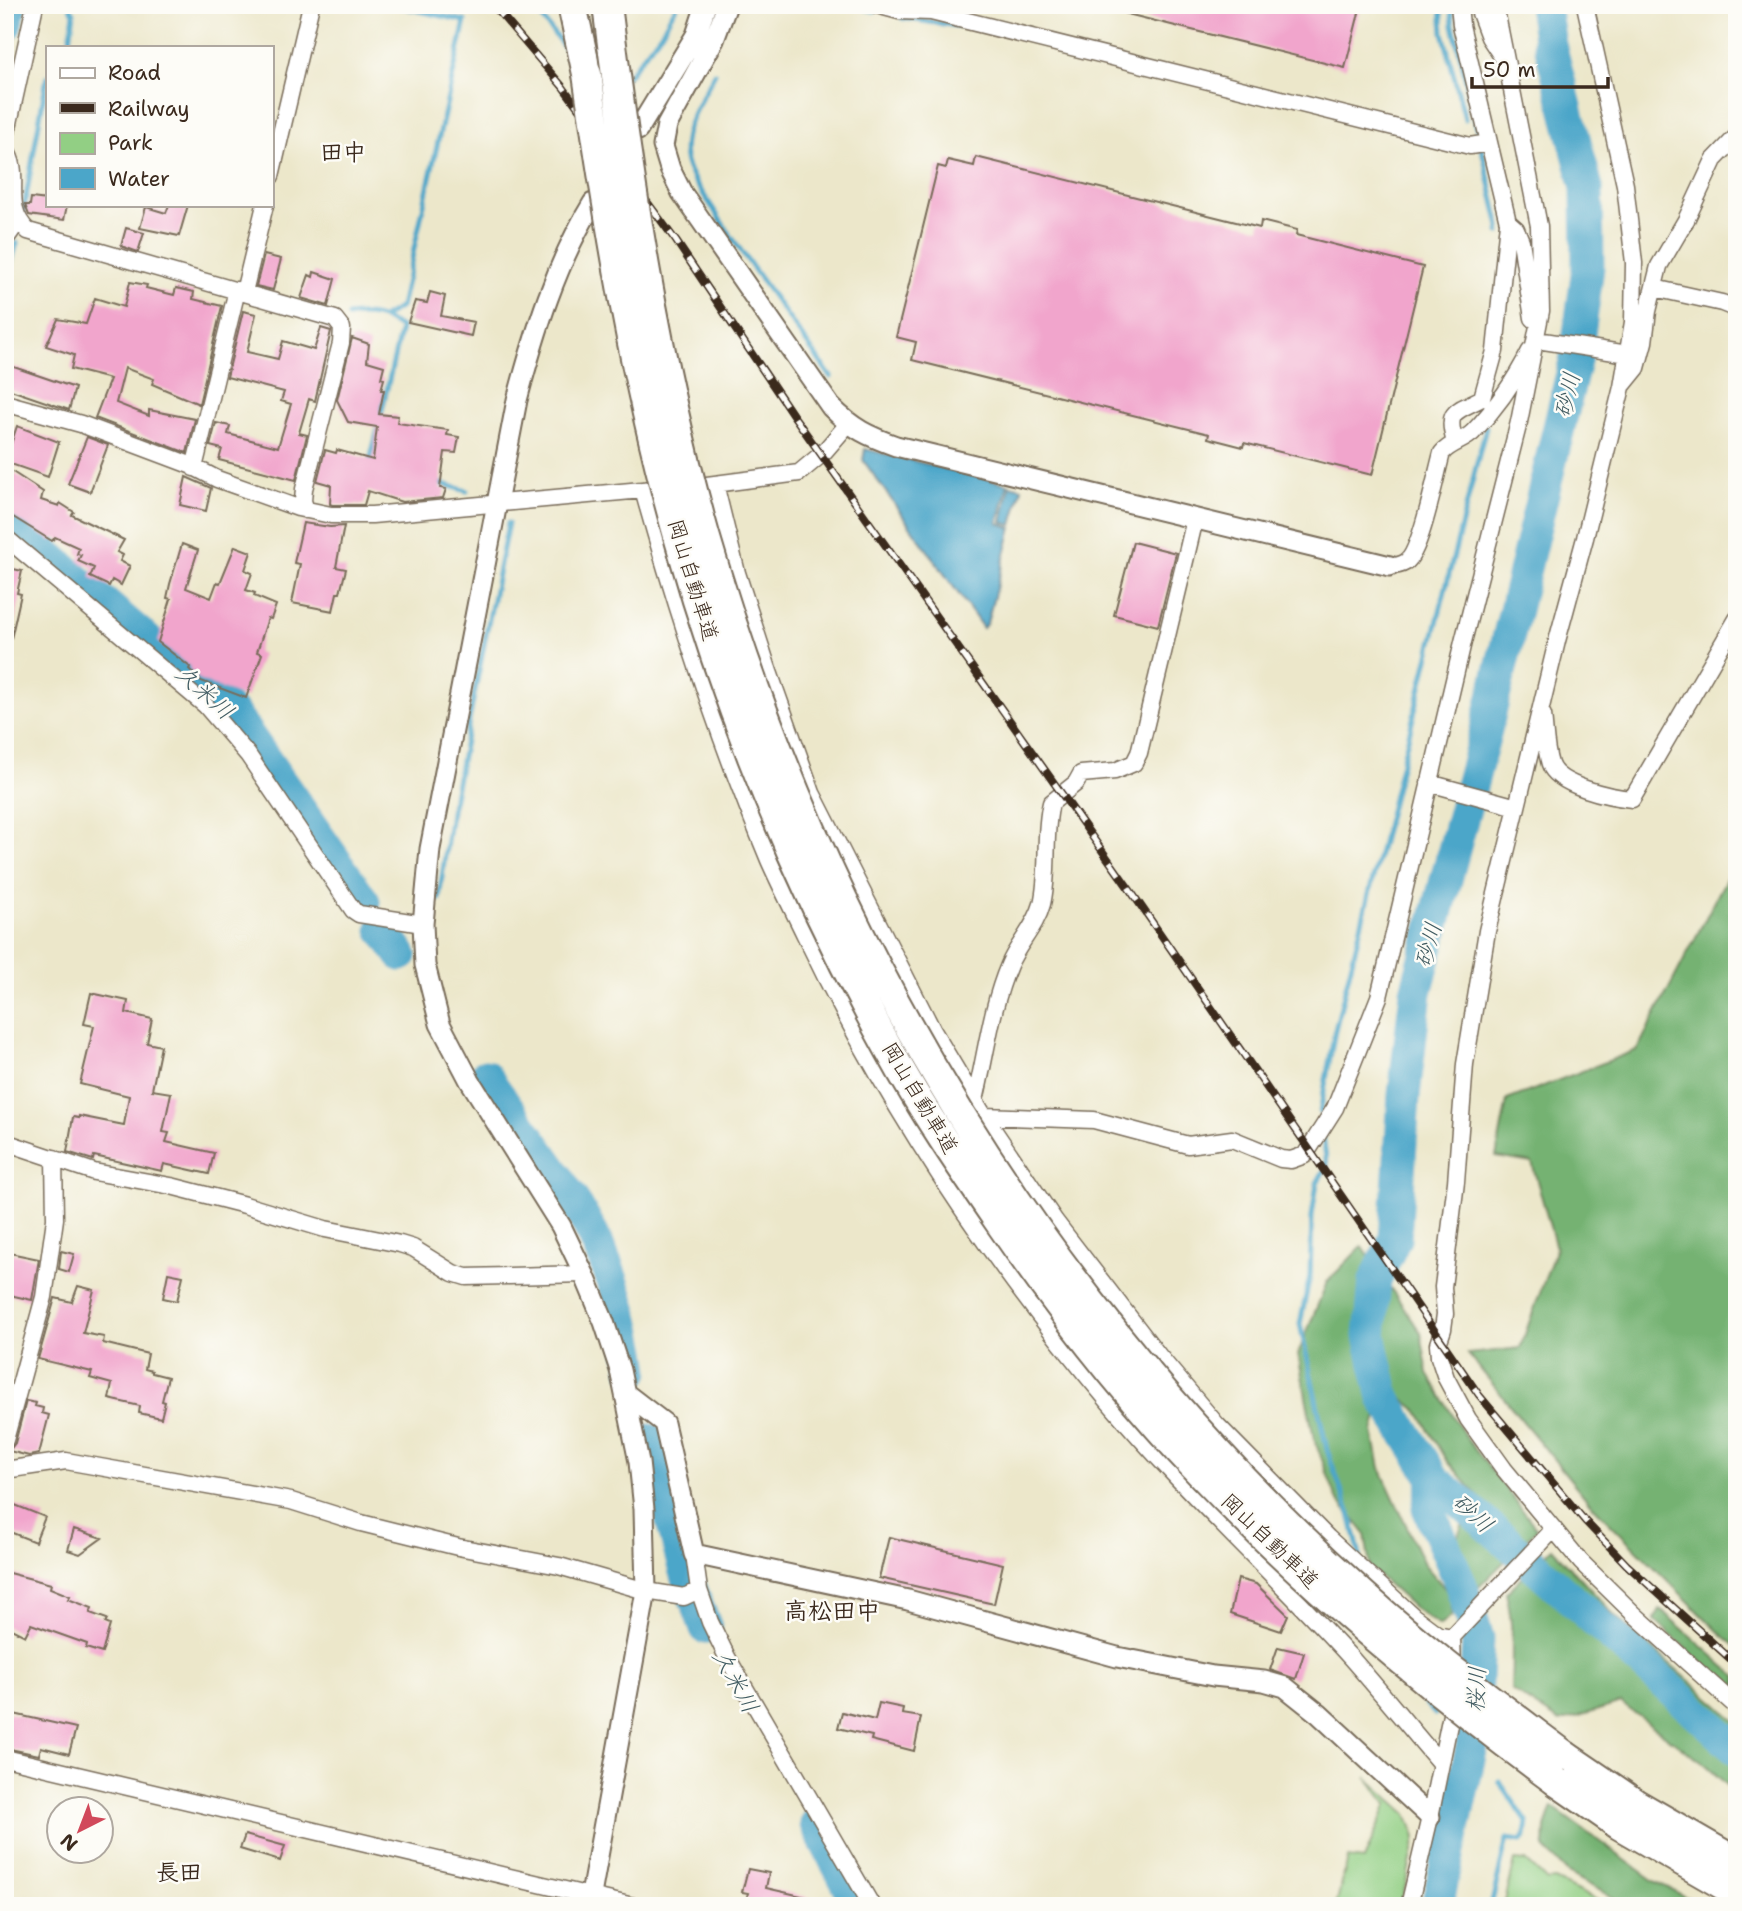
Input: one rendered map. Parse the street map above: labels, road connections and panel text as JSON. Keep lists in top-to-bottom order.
{
  "streets": {
    "highway": ["岡山自動車道"]
  },
  "districts": ["田中", "高松田中", "長田"],
  "water": ["砂川", "久米川", "桜川"],
  "legend": [
    "Road",
    "Railway",
    "Park",
    "Water"
  ],
  "scale_bar": "50 m",
  "north": "bottom left"
}
